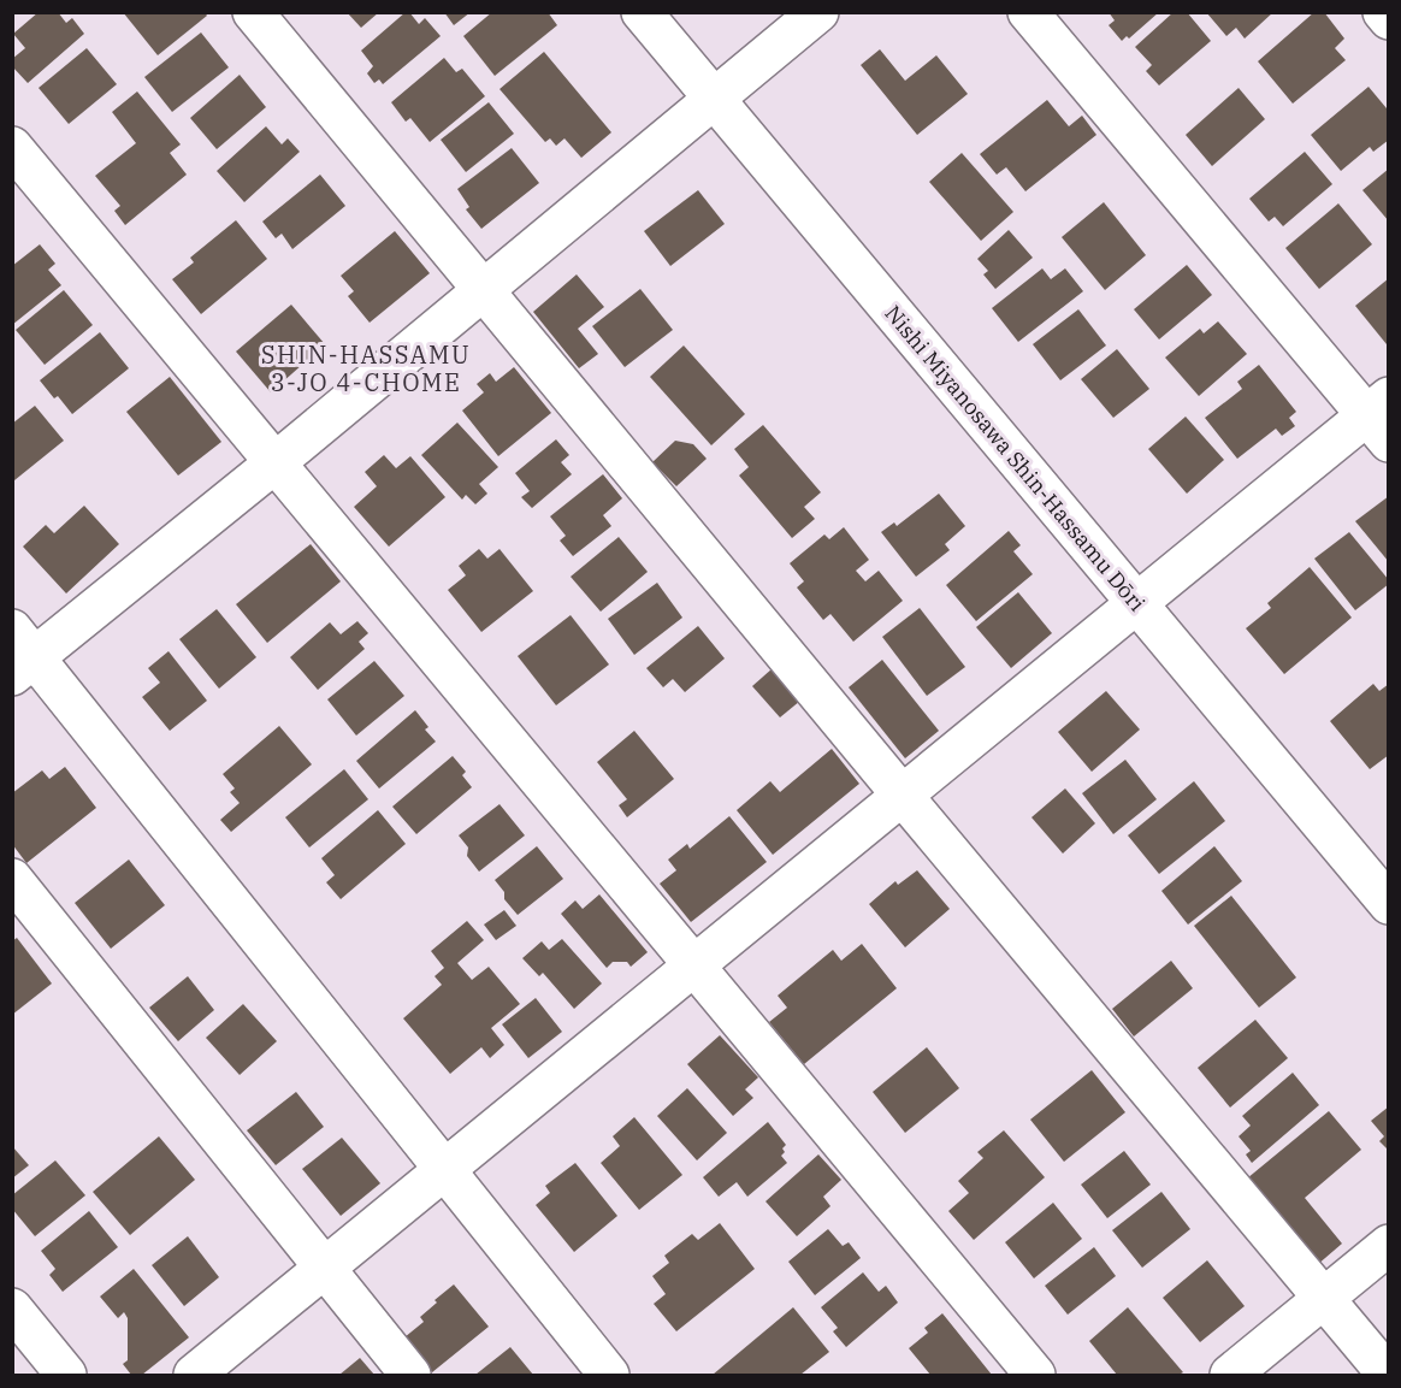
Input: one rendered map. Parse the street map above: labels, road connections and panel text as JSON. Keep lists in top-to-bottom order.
{
  "streets": {
    "street": ["Nishi Miyanosawa Shin-Hassamu Dōri"]
  },
  "districts": ["SHIN-HASSAMU 3-JO 4-CHOME"]
}
